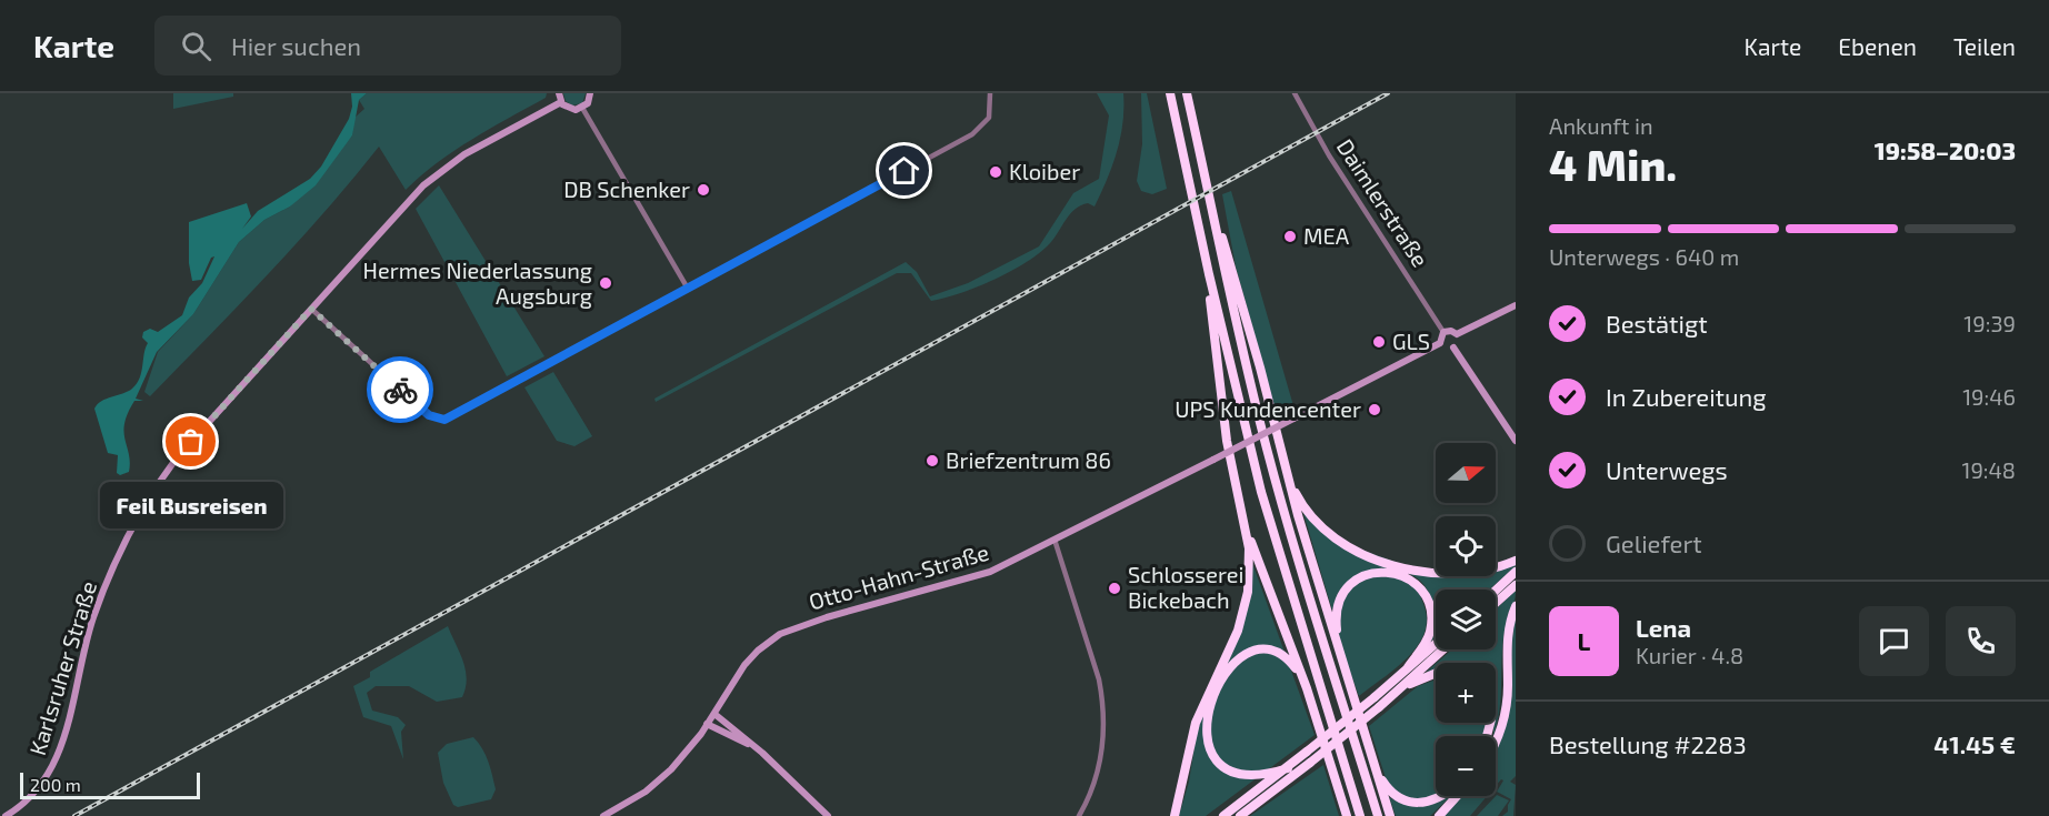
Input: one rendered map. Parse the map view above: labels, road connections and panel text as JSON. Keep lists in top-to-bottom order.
{
  "streets": {
    "street": ["Daimlerstraße", "Otto-Hahn-Straße", "Karlsruher Straße"]
  },
  "crossings": [
    ["Daimlerstraße", "Otto-Hahn-Straße"]
  ],
  "places": [
    "Kloiber",
    "DB Schenker",
    "MEA",
    "Hermes Niederlassung Augsburg",
    "GLS",
    "UPS Kundencenter",
    "Feil Busreisen",
    "Briefzentrum 86",
    "Schlosserei Bickebach"
  ],
  "scale_bar": "200 m",
  "north": "right",
  "page": {
    "header": "Karte",
    "search": "Hier suchen",
    "nav": ["Karte", "Ebenen", "Teilen"],
    "heading": ["4 Min.", "Ankunft in", "19:58–20:03"],
    "panel": [
      "Lena",
      "Kurier · 4.8",
      "Bestellung #2283",
      "41.45 €"
    ],
    "bar": "Unterwegs · 640 m",
    "list": [
      ["Bestätigt", "19:39"],
      ["In Zubereitung", "19:46"],
      ["Unterwegs", "19:48"],
      "Geliefert"
    ],
    "map_buttons": ["+", "−"],
    "bubble": "Feil Busreisen",
    "round": "L",
    "scale": "200 m"
  }
}
